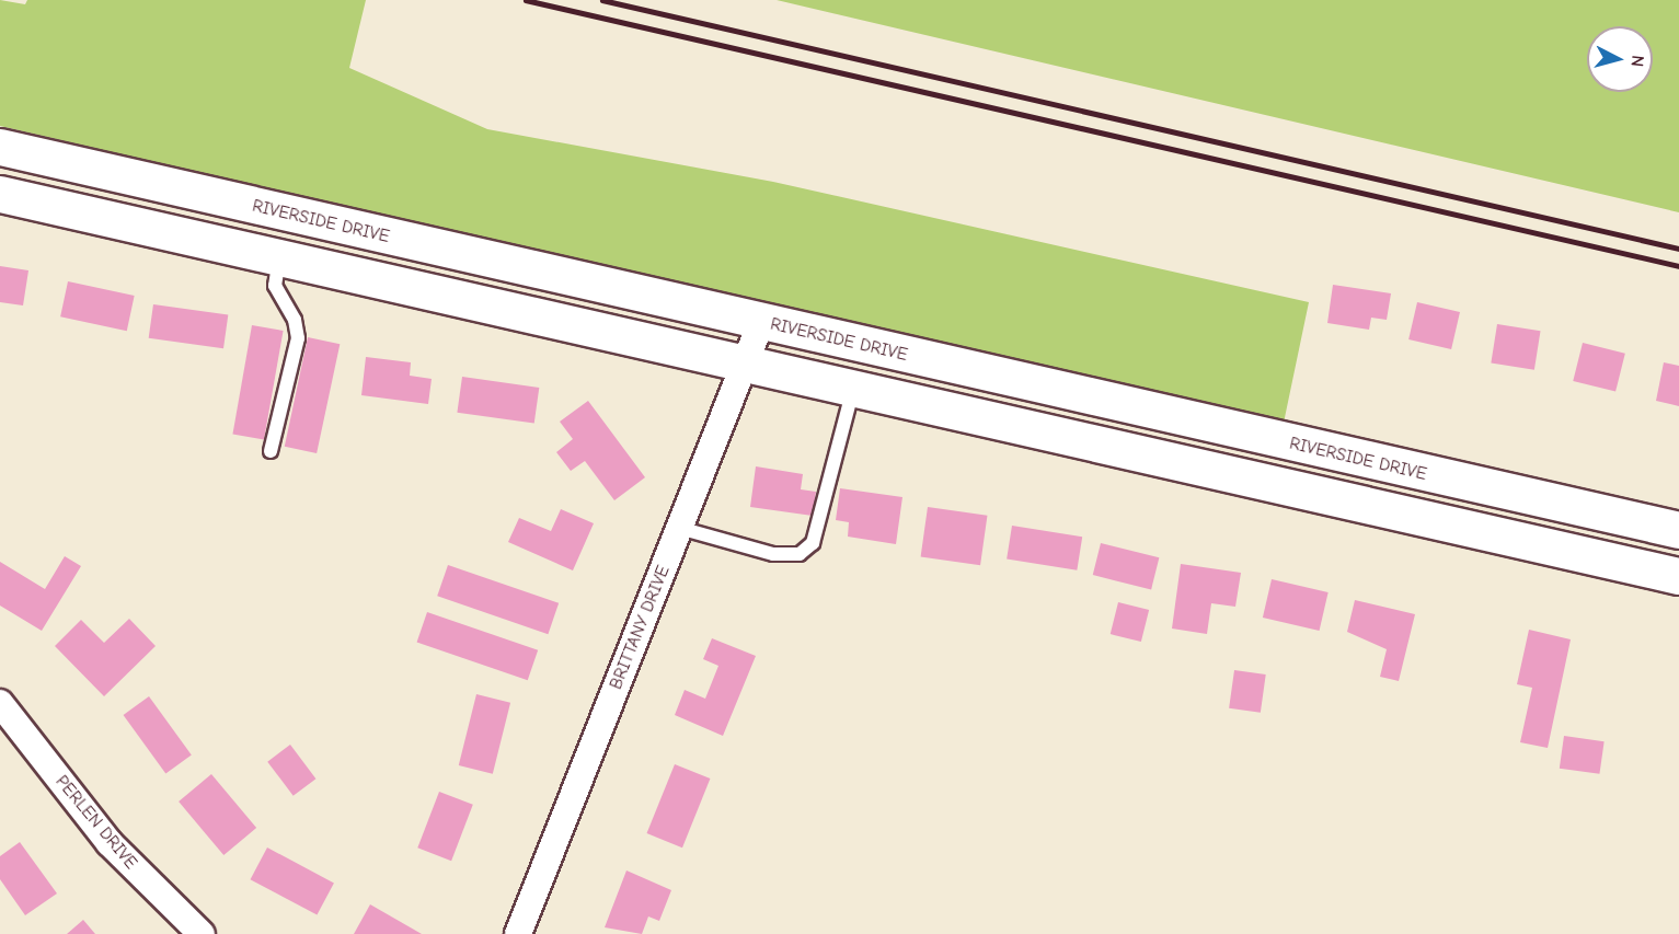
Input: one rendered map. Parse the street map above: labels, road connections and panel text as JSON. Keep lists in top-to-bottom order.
{
  "streets": {
    "street": ["RIVERSIDE DRIVE", "BRITTANY DRIVE", "PERLEN DRIVE"]
  },
  "crossings": [
    ["RIVERSIDE DRIVE", "BRITTANY DRIVE"]
  ],
  "north": "right"
}
